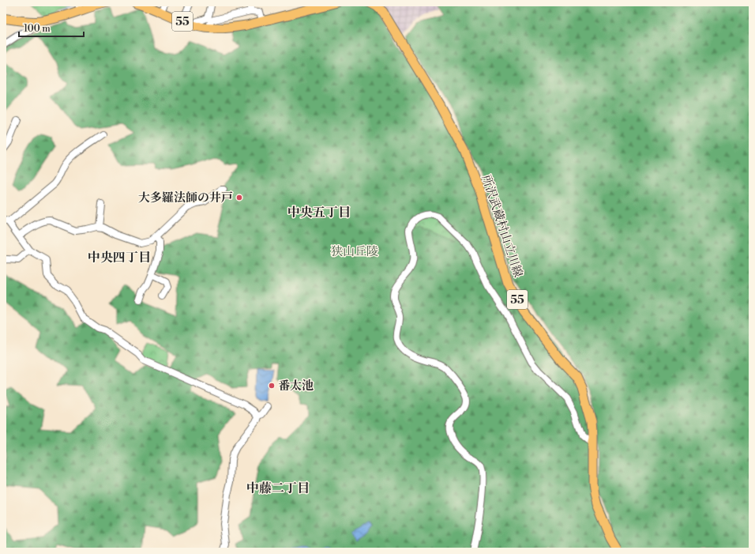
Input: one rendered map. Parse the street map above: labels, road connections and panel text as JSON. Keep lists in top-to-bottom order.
{
  "streets": {
    "main road": ["55", "所沢武蔵村山立川線"]
  },
  "districts": ["中央五丁目", "中央四丁目", "中藤二丁目"],
  "parks": ["狭山丘陵"],
  "places": ["大多羅法師の井戸", "番太池"],
  "scale_bar": "100 m"
}
